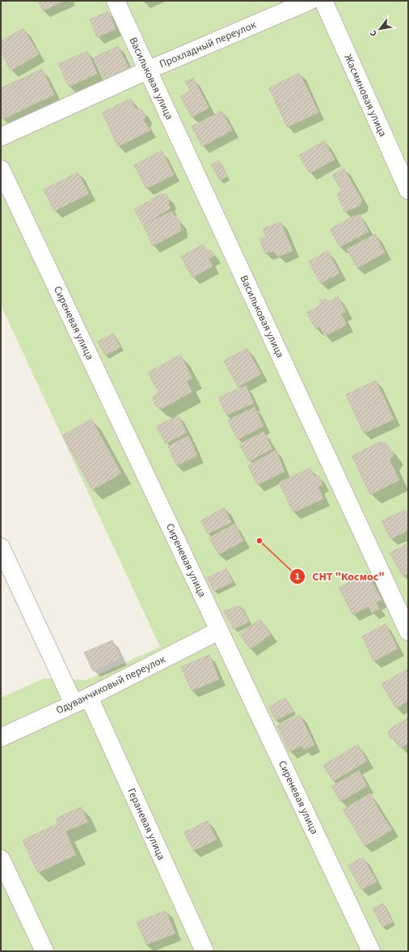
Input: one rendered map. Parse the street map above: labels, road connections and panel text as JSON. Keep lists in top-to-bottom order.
{
  "streets": {
    "lane": [
      "Прохладный переулок",
      "Васильковая улица",
      "Жасминовая улица",
      "Сиреневая улица",
      "Одуванчиковый переулок",
      "Гераневая улица"
    ]
  },
  "crossings": [
    ["Прохладный переулок", "Васильковая улица"],
    ["Сиреневая улица", "Одуванчиковый переулок"],
    ["Одуванчиковый переулок", "Гераневая улица"]
  ],
  "places": ["СНТ \"Космос\""],
  "north": "bottom left"
}
